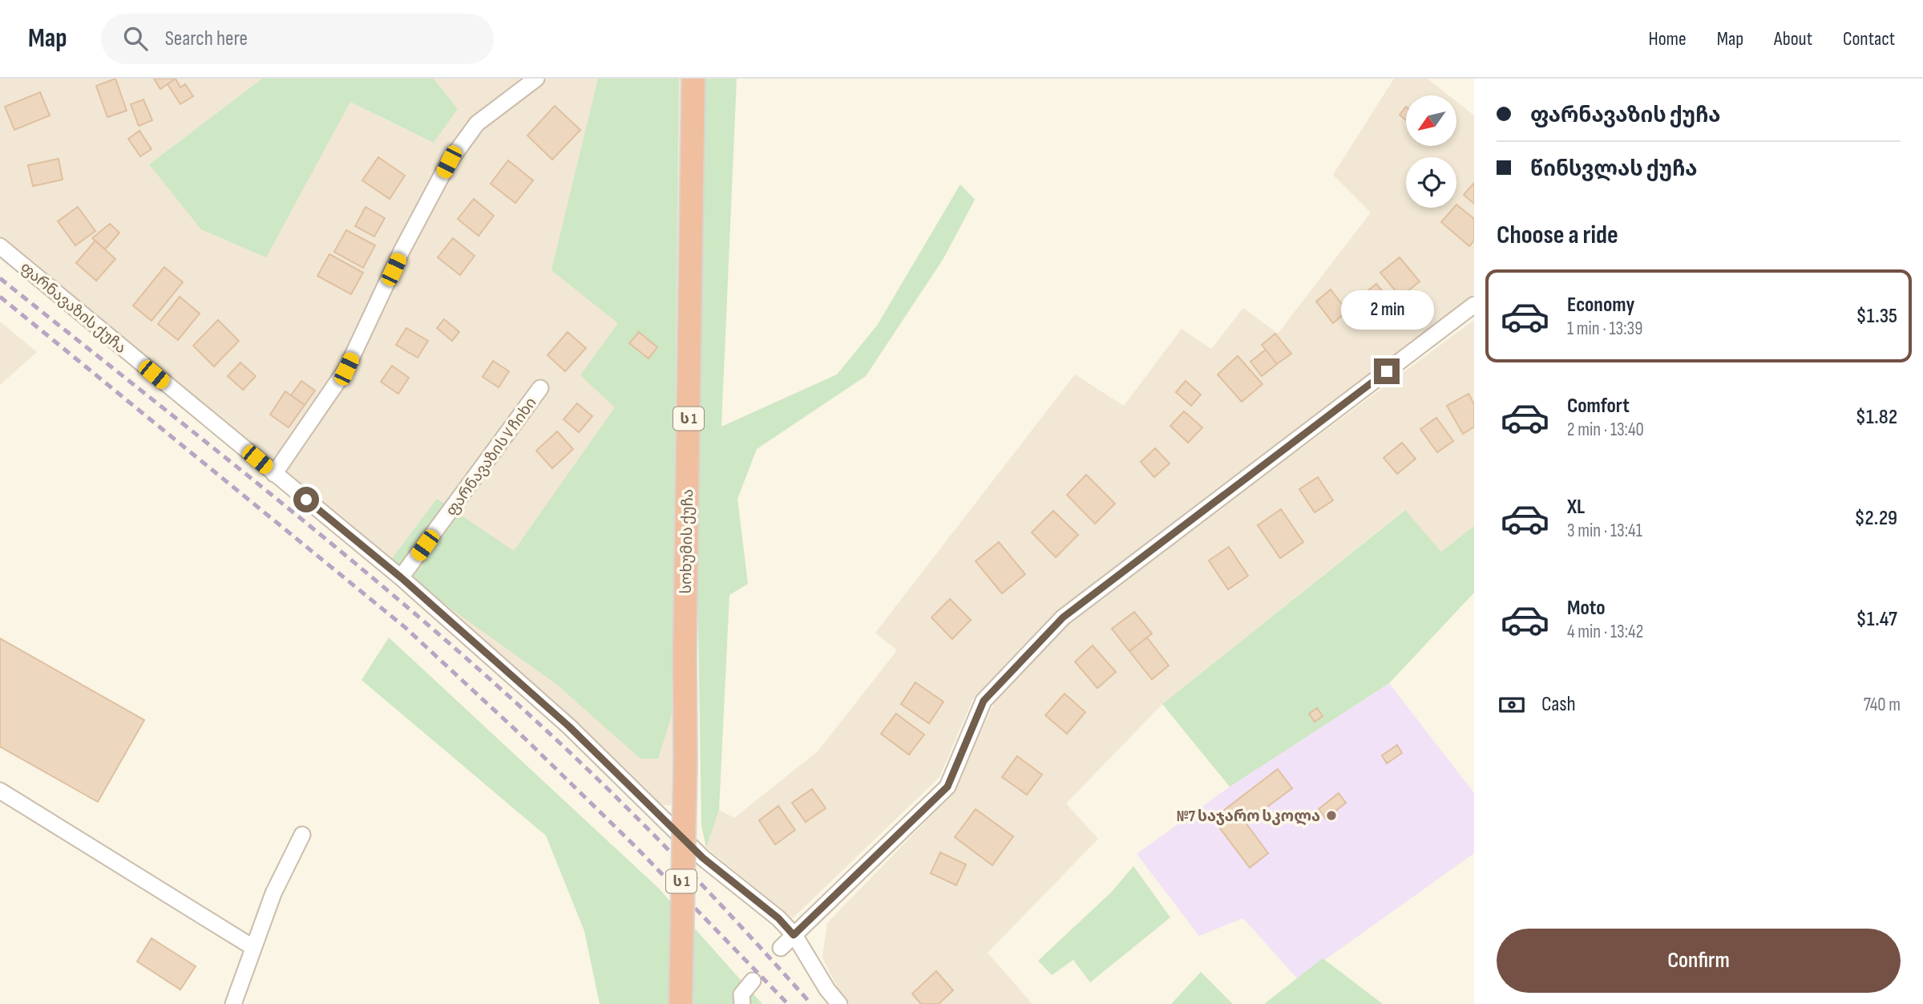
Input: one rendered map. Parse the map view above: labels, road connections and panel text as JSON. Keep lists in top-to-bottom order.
{
  "streets": {
    "highway": ["ს 1", "სოხუმის ქუჩა"],
    "street": ["ფარნავაზის ქუჩა", "ფარნავაზის V ჩიხი"]
  },
  "crossings": [
    ["ფარნავაზის ქუჩა", "ფარნავაზის V ჩიხი"]
  ],
  "places": ["№7 საჯარო სკოლა"],
  "north": "bottom left",
  "page": {
    "header": "Map",
    "search": "Search here",
    "nav": [
      "Home",
      "Map",
      "About",
      "Contact"
    ],
    "banner": ["ფარნავაზის ქუჩა", "წინსვლას ქუჩა"],
    "heading": "Choose a ride",
    "list": [
      {
        "name": "Economy",
        "note": "1 min · 13:39",
        "value": "$1.35"
      },
      {
        "name": "Comfort",
        "note": "2 min · 13:40",
        "value": "$1.82"
      },
      {
        "name": "XL",
        "note": "3 min · 13:41",
        "value": "$2.29"
      },
      {
        "name": "Moto",
        "note": "4 min · 13:42",
        "value": "$1.47"
      }
    ],
    "bubble": "2 min",
    "pay": ["Cash", "740 m"],
    "buttons": "Confirm"
  }
}
